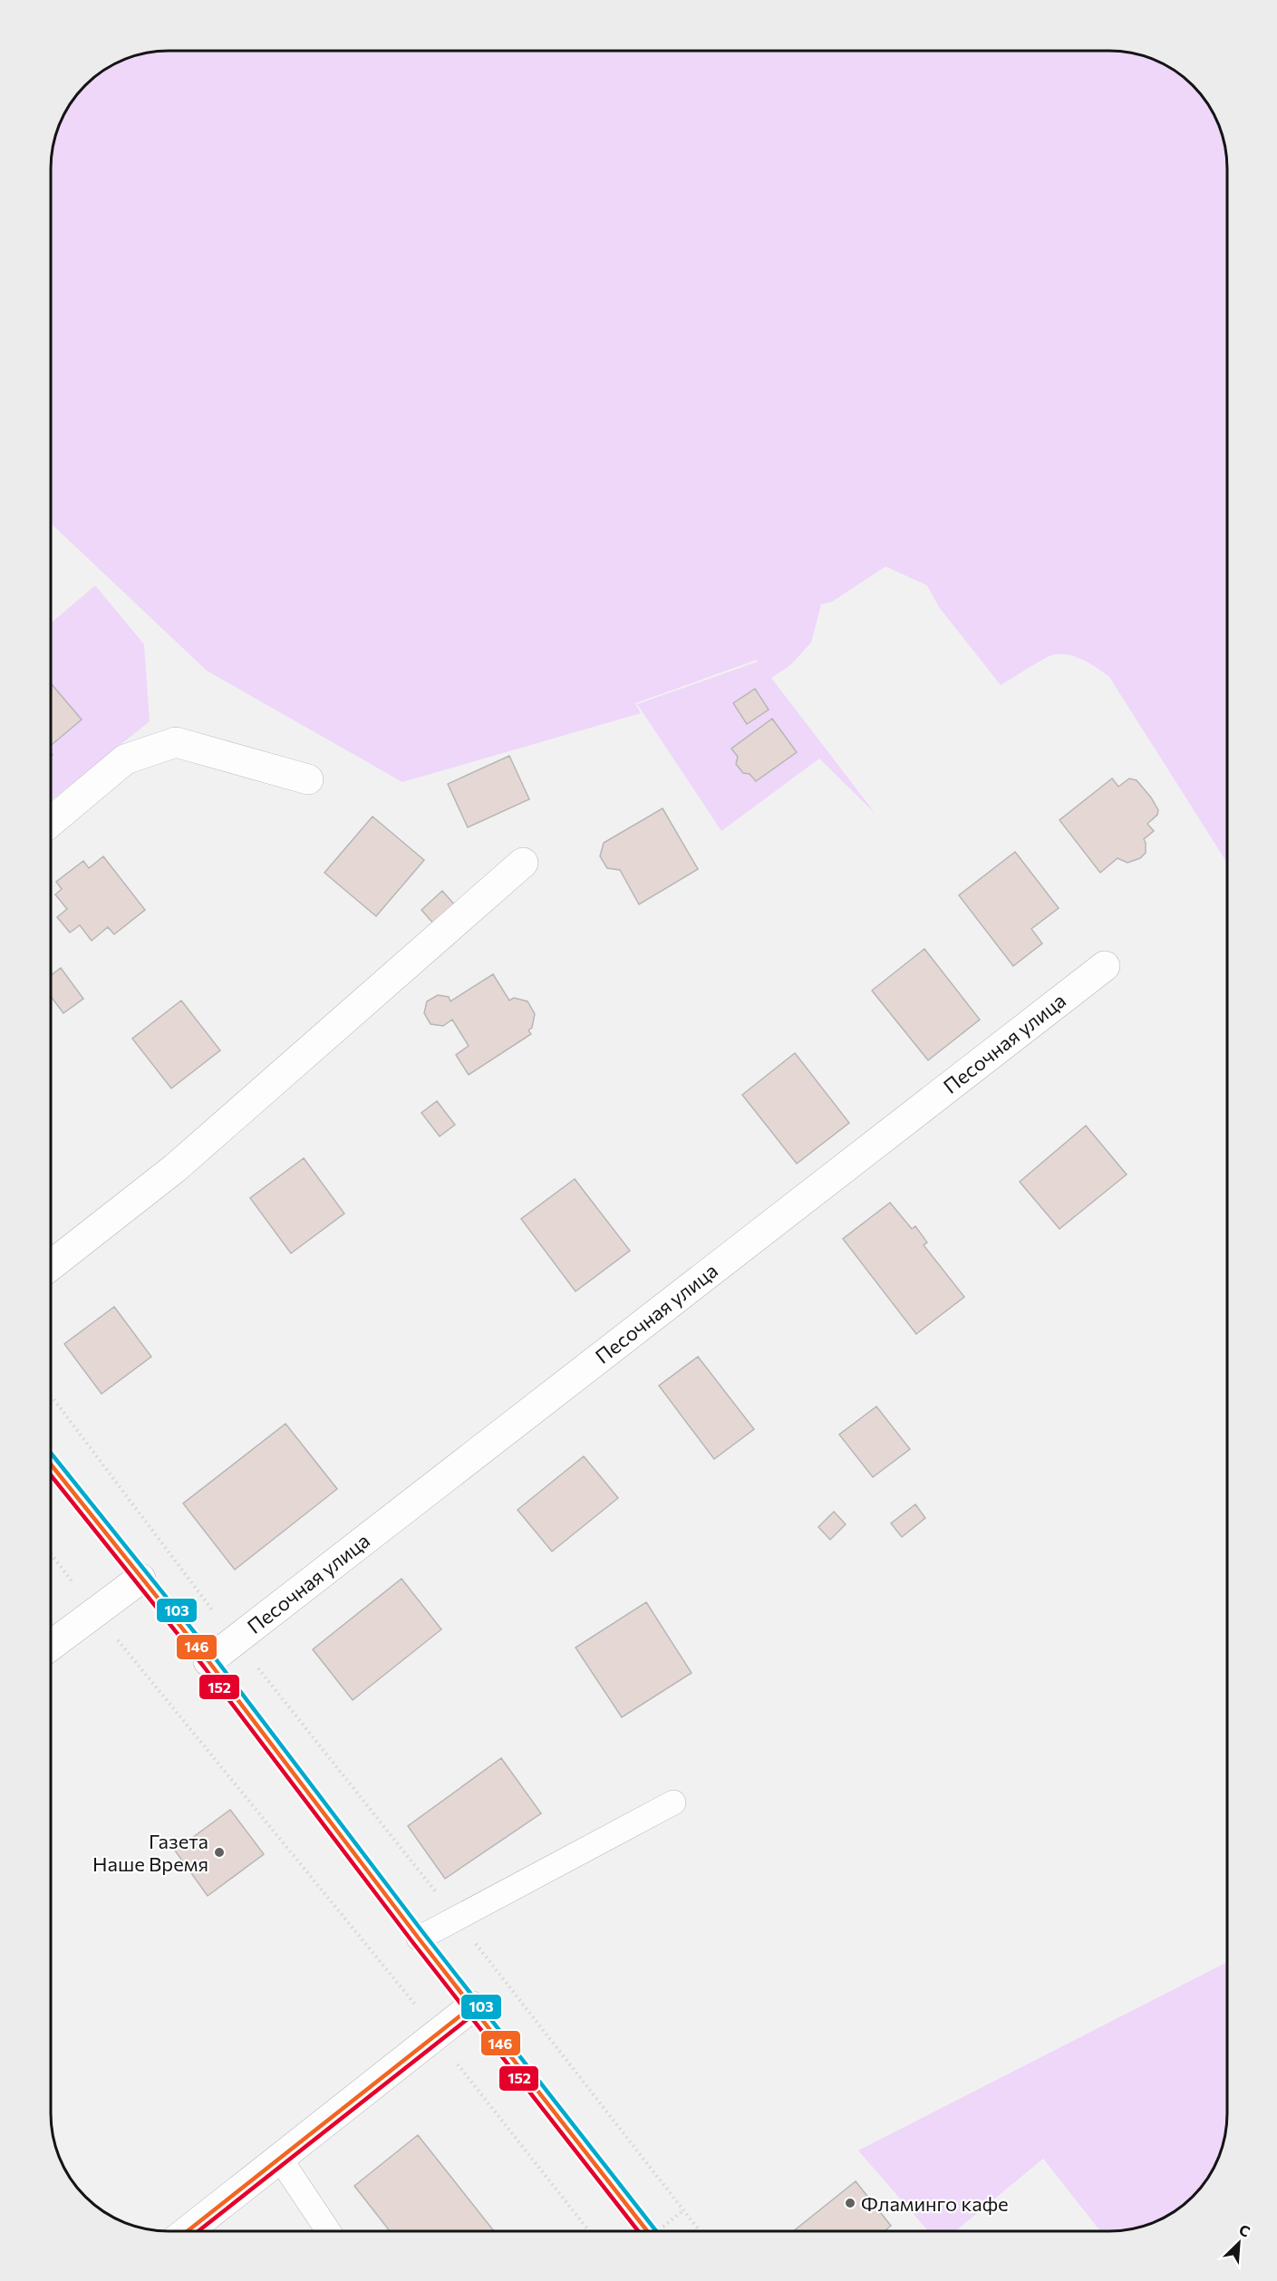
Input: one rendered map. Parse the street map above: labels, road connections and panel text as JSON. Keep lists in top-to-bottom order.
{
  "streets": {
    "street": ["Песочная улица"]
  },
  "places": ["Газета Наше Время", "Фламинго кафе"],
  "lines": ["transit line 103", "transit line 146", "transit line 152"],
  "north": "top right"
}
